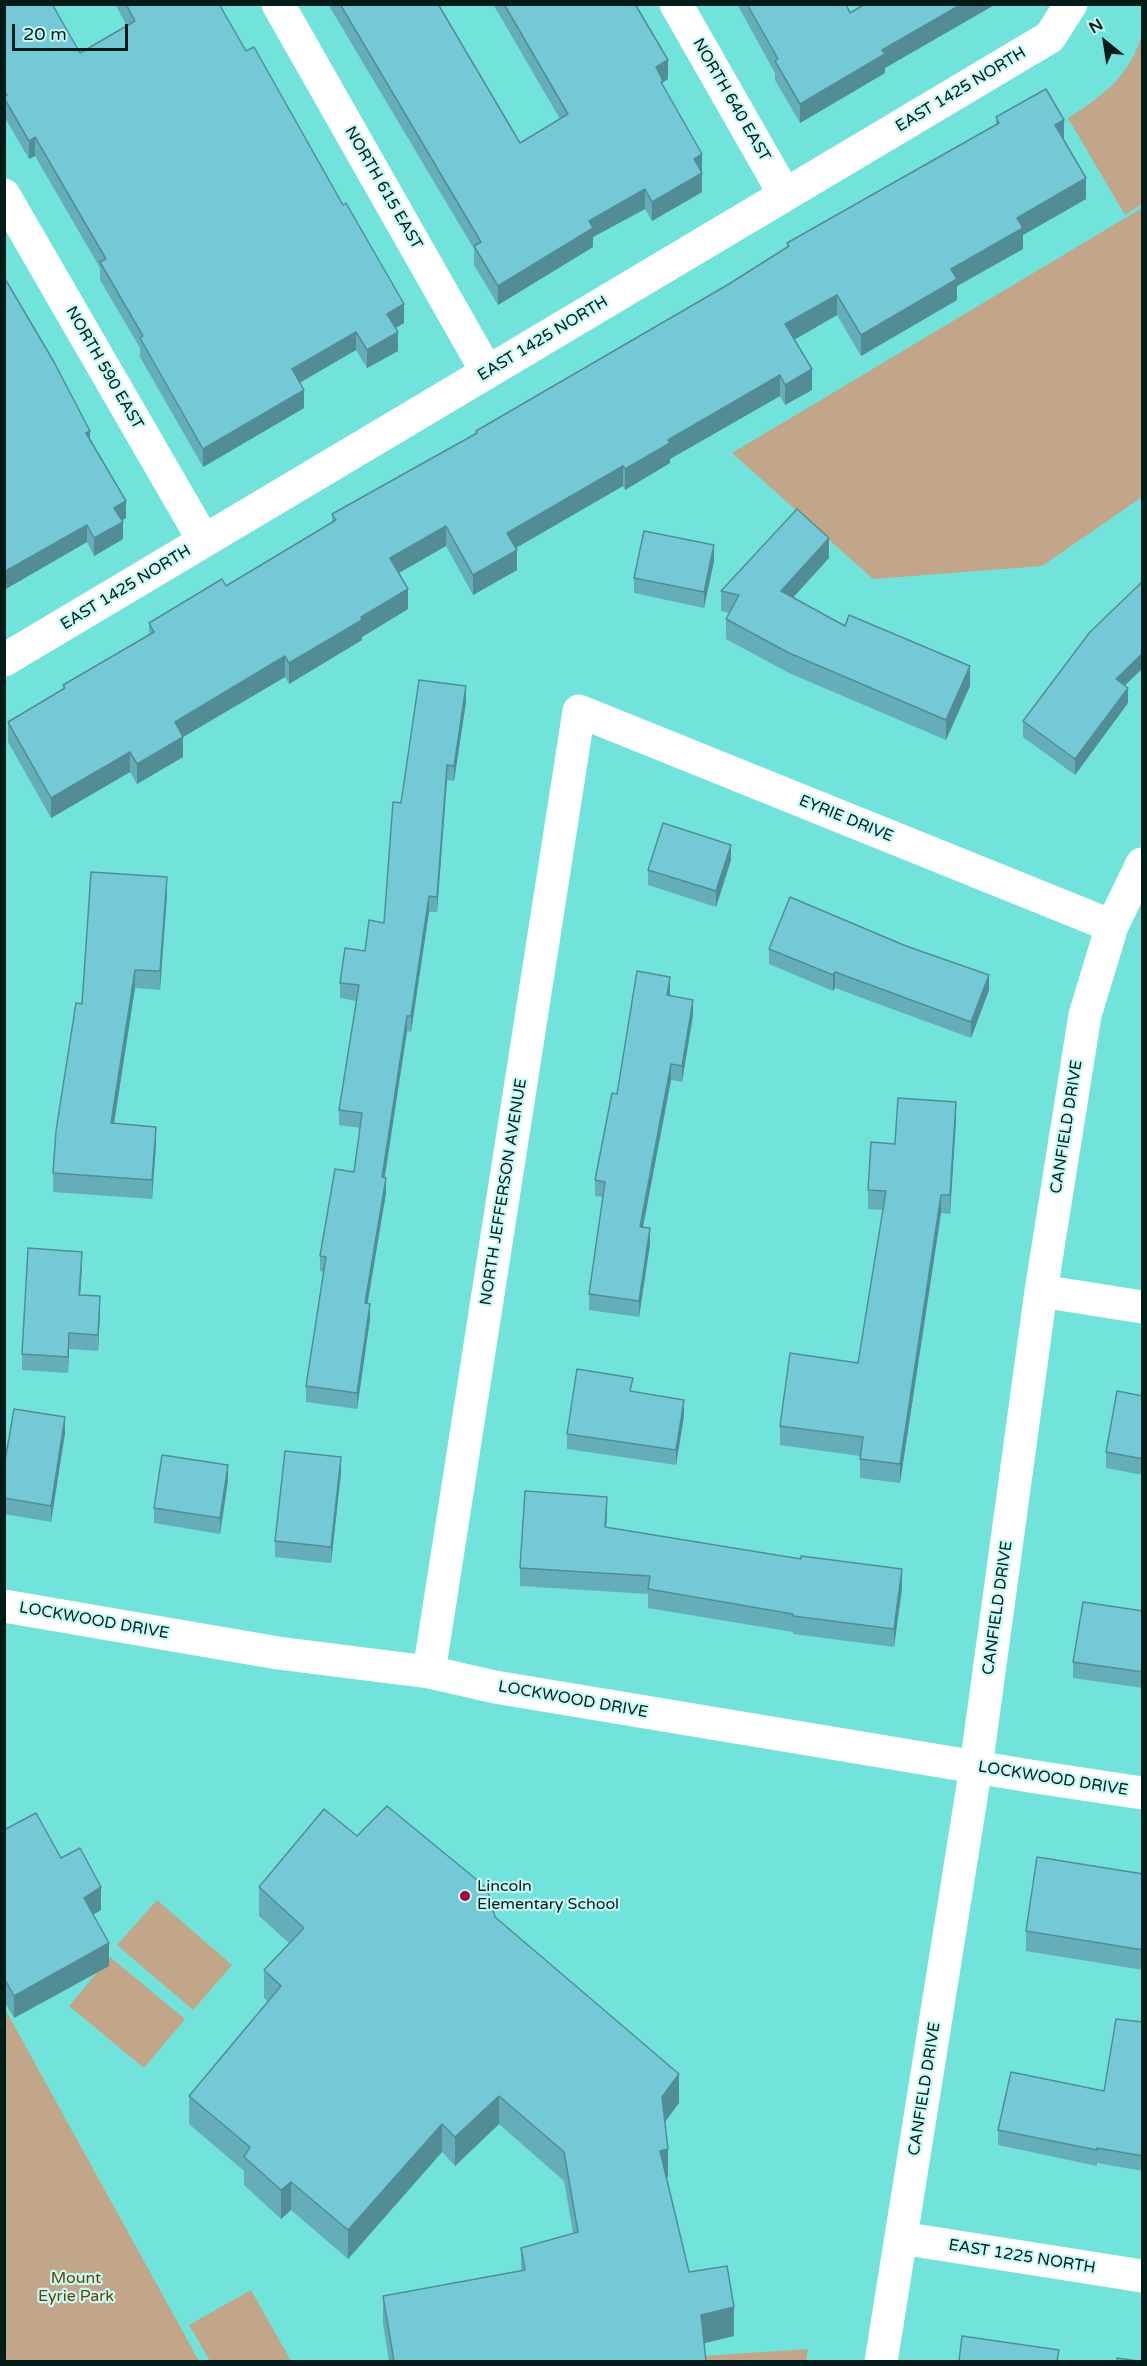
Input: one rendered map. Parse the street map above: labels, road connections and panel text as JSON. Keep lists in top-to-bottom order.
{
  "streets": {
    "street": [
      "EAST 1425 NORTH",
      "NORTH 640 EAST",
      "NORTH 615 EAST",
      "NORTH 590 EAST",
      "EYRIE DRIVE",
      "CANFIELD DRIVE",
      "NORTH JEFFERSON AVENUE",
      "LOCKWOOD DRIVE",
      "EAST 1225 NORTH"
    ]
  },
  "crossings": [
    ["EAST 1425 NORTH", "NORTH 640 EAST"],
    ["EAST 1425 NORTH", "NORTH 615 EAST"],
    ["EAST 1425 NORTH", "NORTH 590 EAST"],
    ["EYRIE DRIVE", "CANFIELD DRIVE"],
    ["EYRIE DRIVE", "NORTH JEFFERSON AVENUE"],
    ["CANFIELD DRIVE", "LOCKWOOD DRIVE"],
    ["CANFIELD DRIVE", "EAST 1225 NORTH"],
    ["NORTH JEFFERSON AVENUE", "LOCKWOOD DRIVE"]
  ],
  "parks": ["Mount Eyrie Park"],
  "places": ["Lincoln Elementary School"],
  "scale_bar": "20 m",
  "north": "top left"
}
